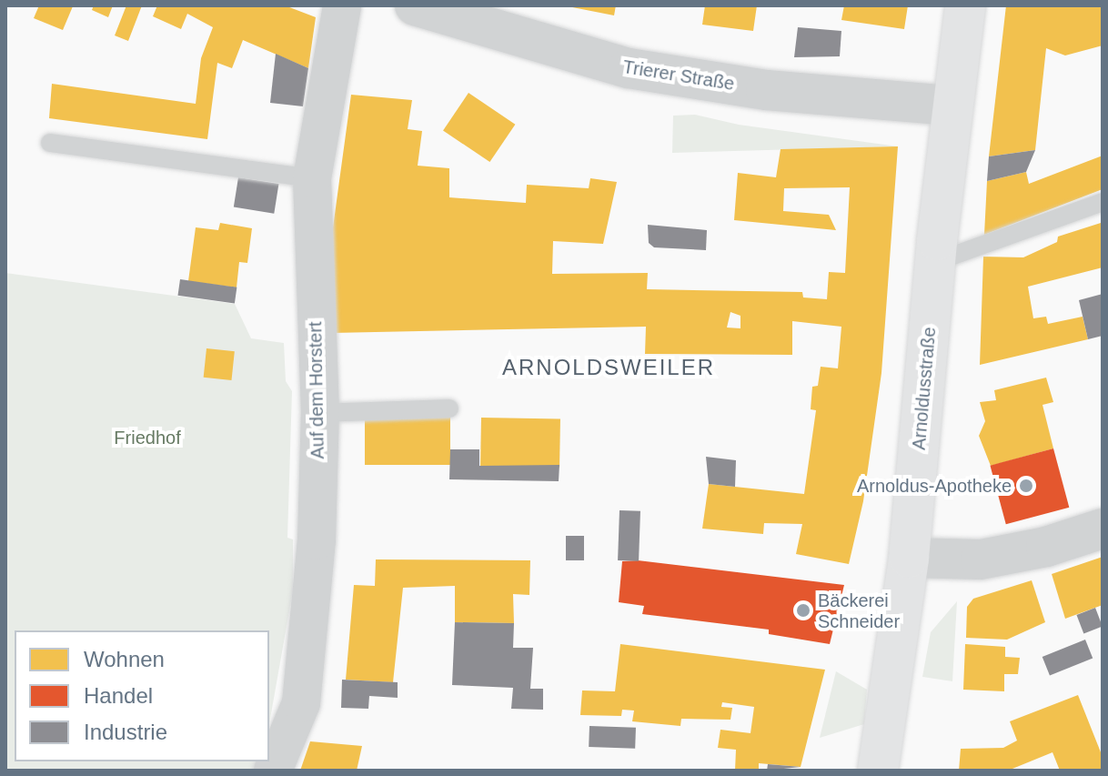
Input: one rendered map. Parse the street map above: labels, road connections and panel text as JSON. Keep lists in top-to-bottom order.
{
  "streets": {
    "main road": ["Arnoldusstraße"],
    "street": ["Trierer Straße", "Auf dem Horstert"]
  },
  "crossings": [
    ["Trierer Straße", "Arnoldusstraße"]
  ],
  "districts": ["ARNOLDSWEILER"],
  "parks": ["Friedhof"],
  "places": ["Arnoldus-Apotheke", "Bäckerei Schneider"],
  "legend": ["Wohnen", "Handel", "Industrie"]
}
